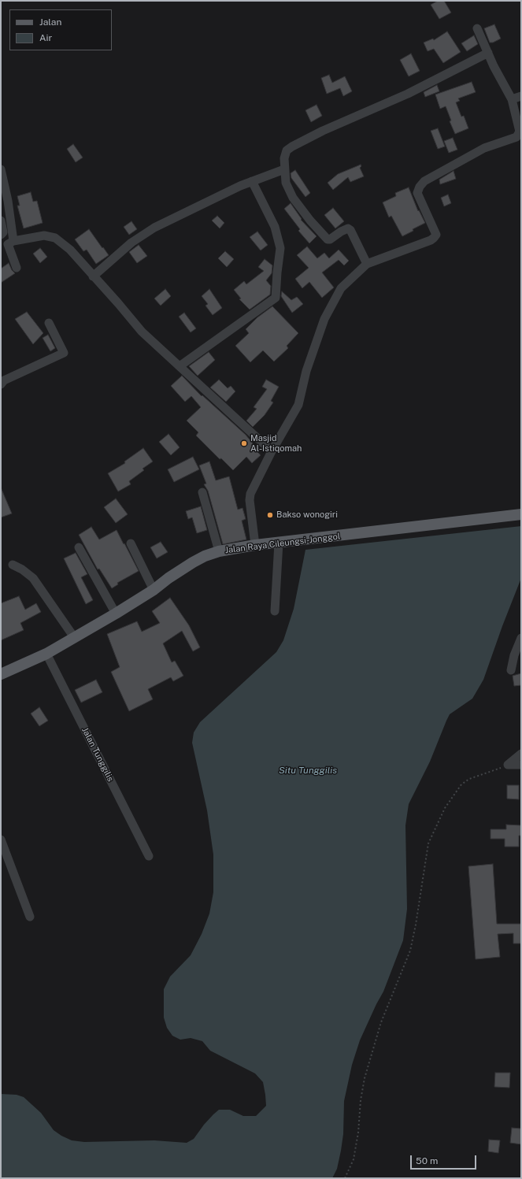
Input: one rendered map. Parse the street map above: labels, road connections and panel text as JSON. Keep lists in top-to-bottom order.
{
  "streets": {
    "main road": ["Jalan Raya Cileungsi-Jonggol"],
    "street": ["Jalan Tunggilis"]
  },
  "crossings": [
    ["Jalan Raya Cileungsi-Jonggol", "Jalan Tunggilis"]
  ],
  "water": ["Situ Tunggilis"],
  "places": ["Masjid Al-Istiqomah", "Bakso wonogiri"],
  "legend": ["Jalan", "Air"],
  "scale_bar": "50 m"
}
